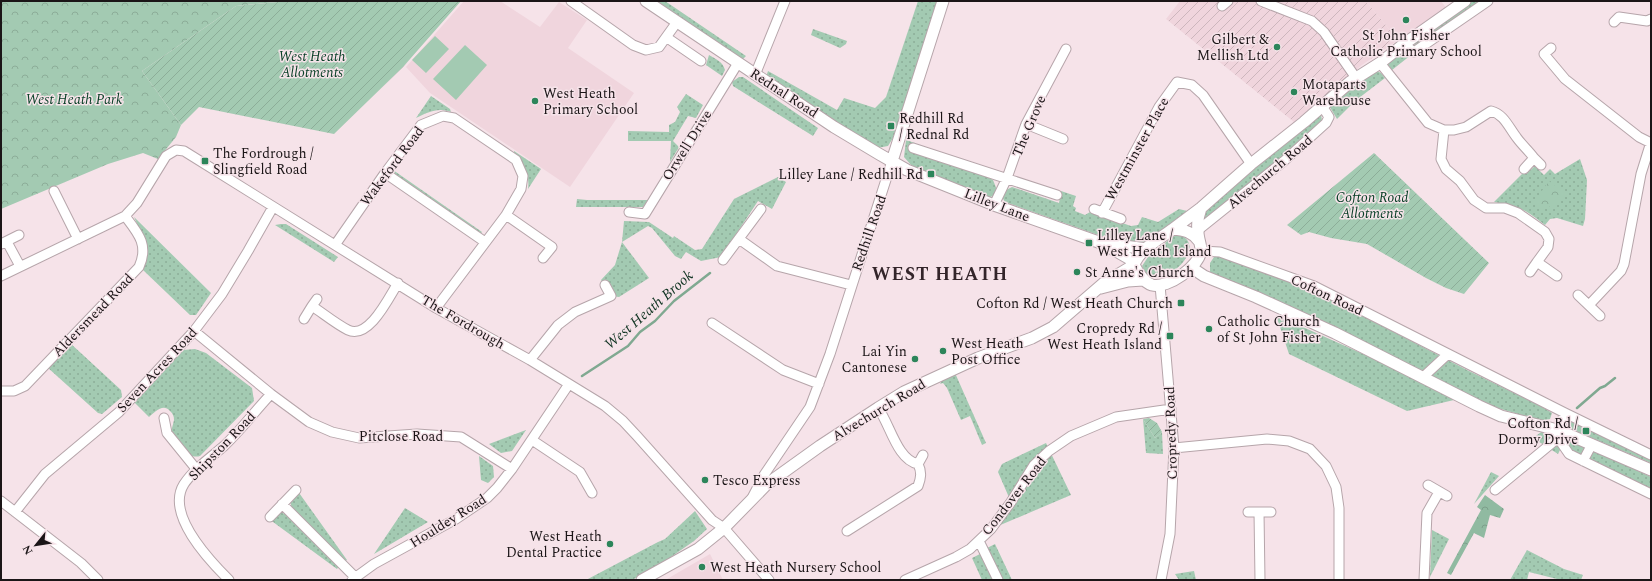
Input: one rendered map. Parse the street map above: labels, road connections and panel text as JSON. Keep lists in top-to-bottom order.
{
  "streets": {
    "street": [
      "Rednal Road",
      "The Grove",
      "Orwell Drive",
      "Westminster Place",
      "Wakeford Road",
      "Alvechurch Road",
      "Lilley Lane",
      "Redhill Road",
      "Cofton Road",
      "Aldersmead Road",
      "The Fordrough",
      "Seven Acres Road",
      "Cropredy Road",
      "Pitclose Road",
      "Shipston Road",
      "Condover Road",
      "Houldey Road"
    ]
  },
  "crossings": [
    ["Rednal Road", "Orwell Drive"],
    ["Rednal Road", "Lilley Lane"],
    ["Rednal Road", "Redhill Road"],
    ["The Grove", "Lilley Lane"],
    ["Westminster Place", "Alvechurch Road"],
    ["Wakeford Road", "The Fordrough"],
    ["Alvechurch Road", "Lilley Lane"],
    ["Alvechurch Road", "Redhill Road"],
    ["Alvechurch Road", "Cofton Road"],
    ["Alvechurch Road", "Cropredy Road"],
    ["Lilley Lane", "Redhill Road"],
    ["Lilley Lane", "Cofton Road"],
    ["Lilley Lane", "Cropredy Road"],
    ["Redhill Road", "The Fordrough"],
    ["Cofton Road", "Cropredy Road"],
    ["Aldersmead Road", "The Fordrough"],
    ["The Fordrough", "Seven Acres Road"],
    ["The Fordrough", "Houldey Road"],
    ["Seven Acres Road", "Pitclose Road"],
    ["Cropredy Road", "Condover Road"],
    ["Pitclose Road", "Shipston Road"],
    ["Pitclose Road", "Houldey Road"]
  ],
  "districts": ["WEST HEATH"],
  "water": ["West Heath Brook"],
  "parks": ["West Heath Allotments", "West Heath Park", "Cofton Road Allotments"],
  "places": {
    "other": [
      "St John Fisher Catholic Primary School",
      "Gilbert & Mellish Ltd",
      "Motaparts Warehouse",
      "West Heath Primary School",
      "St Anne's Church",
      "Catholic Church of St John Fisher",
      "West Heath Post Office",
      "Lai Yin Cantonese",
      "Tesco Express",
      "West Heath Dental Practice",
      "West Heath Nursery School"
    ],
    "transit": [
      "Redhill Rd / Rednal Rd",
      "The Fordrough / Slingfield Road",
      "Lilley Lane / Redhill Rd",
      "Lilley Lane / West Heath Island",
      "Cofton Rd / West Heath Church",
      "Cropredy Rd / West Heath Island",
      "Cofton Rd / Dormy Drive"
    ]
  },
  "north": "bottom left"
}
